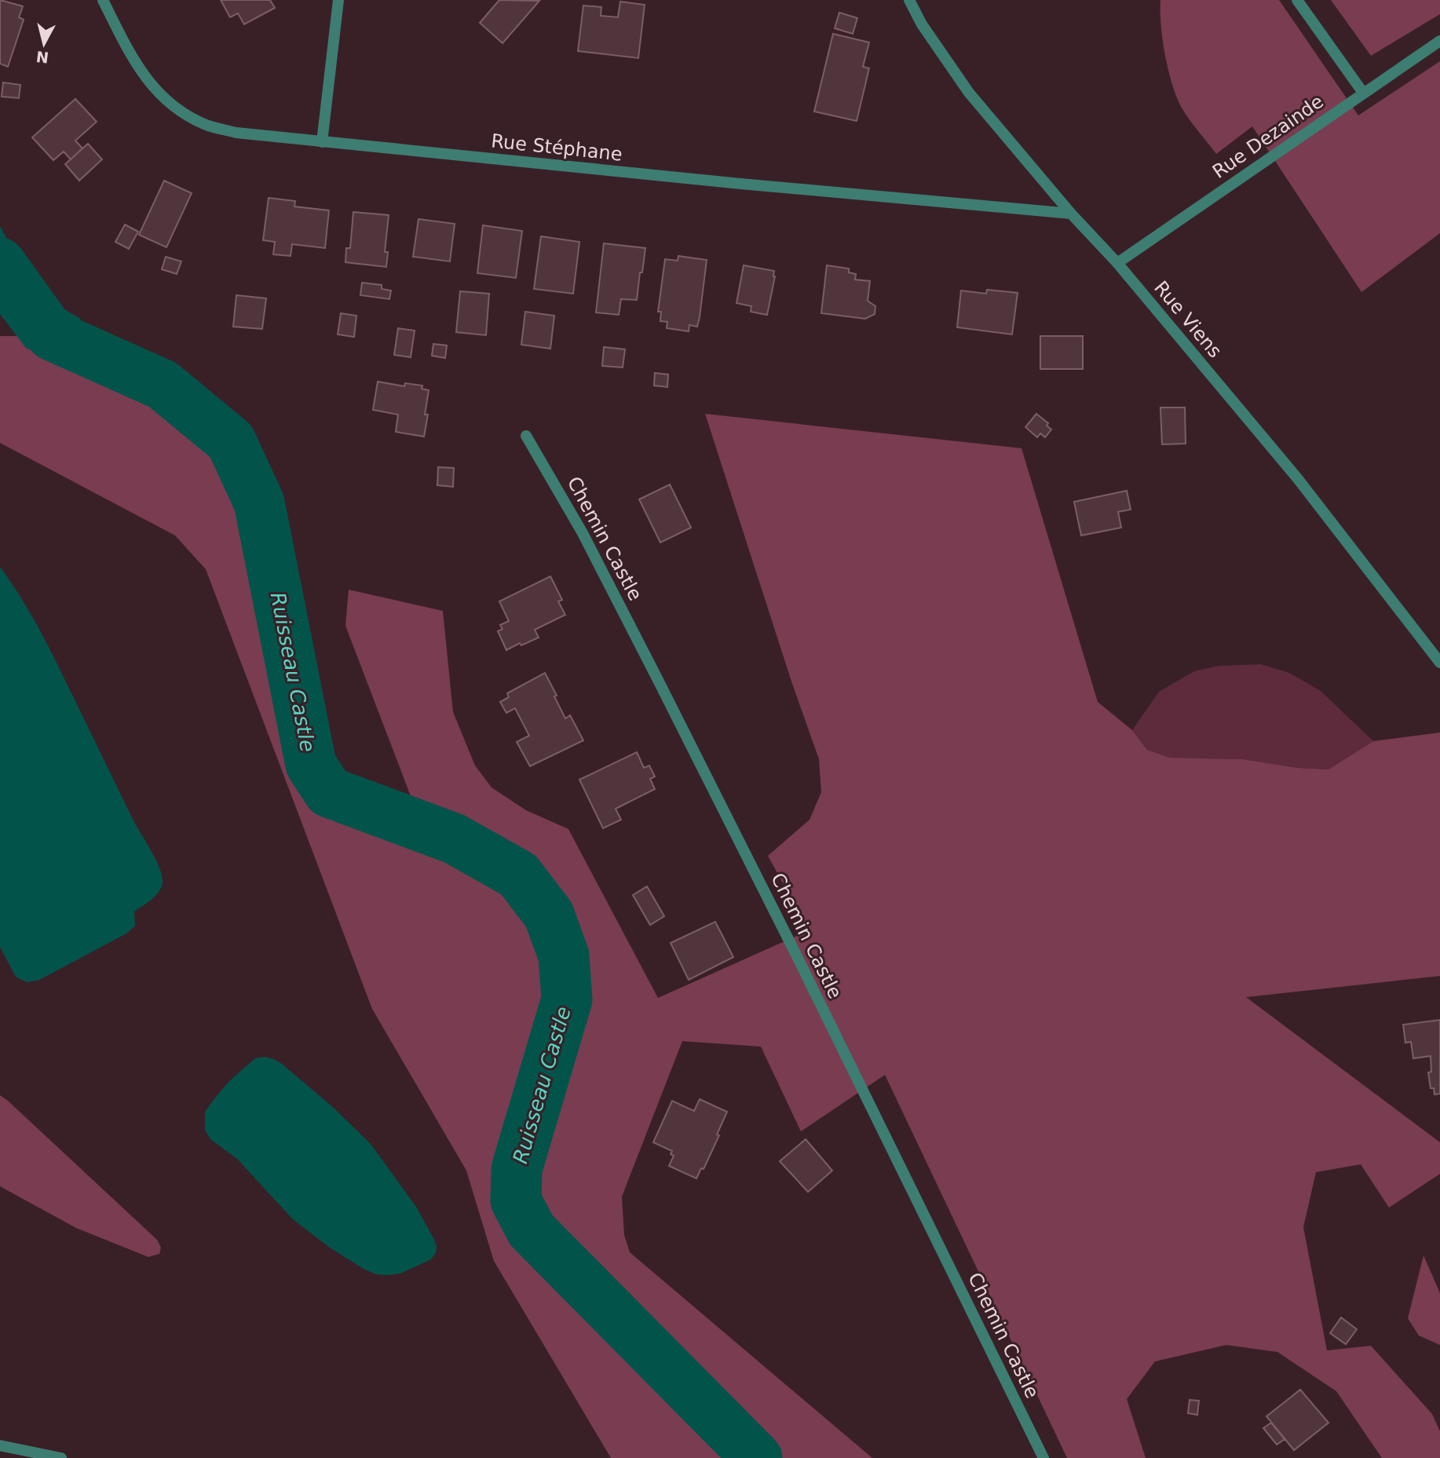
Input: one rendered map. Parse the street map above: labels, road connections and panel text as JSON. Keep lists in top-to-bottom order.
{
  "streets": {
    "street": [
      "Rue Dezainde",
      "Rue Stéphane",
      "Rue Viens",
      "Chemin Castle"
    ]
  },
  "crossings": [
    ["Rue Dezainde", "Rue Viens"],
    ["Rue Stéphane", "Rue Viens"]
  ],
  "water": ["Ruisseau Castle"],
  "north": "bottom"
}
